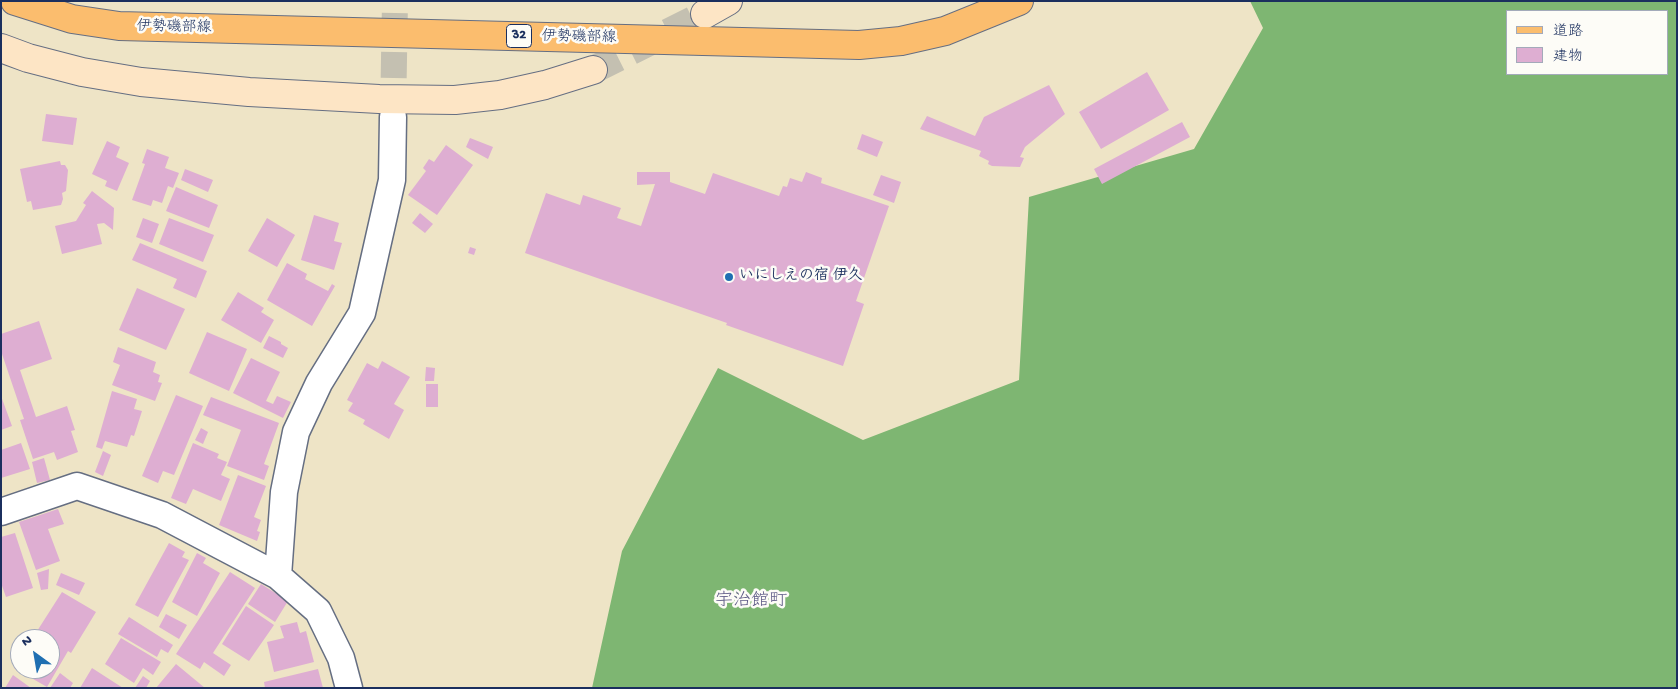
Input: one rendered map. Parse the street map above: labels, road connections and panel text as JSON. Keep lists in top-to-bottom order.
{
  "streets": {
    "main road": ["伊勢磯部線", "32"]
  },
  "districts": ["宇治館町"],
  "places": ["いにしえの宿 伊久"],
  "legend": ["道路", "建物"],
  "north": "top left"
}
